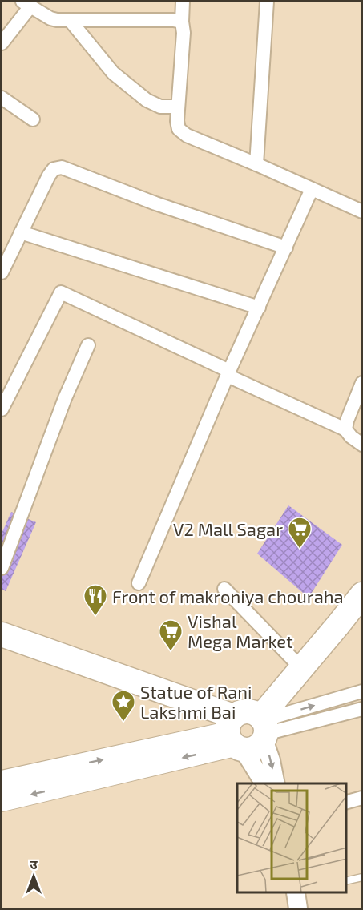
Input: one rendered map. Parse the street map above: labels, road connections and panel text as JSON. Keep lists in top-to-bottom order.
{
  "places": {
    "supermarket": ["V2 Mall Sagar", "Vishal Mega Market"],
    "restaurant": ["Front of makroniya chouraha"],
    "place": ["Statue of Rani Lakshmi Bai"]
  },
  "north": "top"
}
